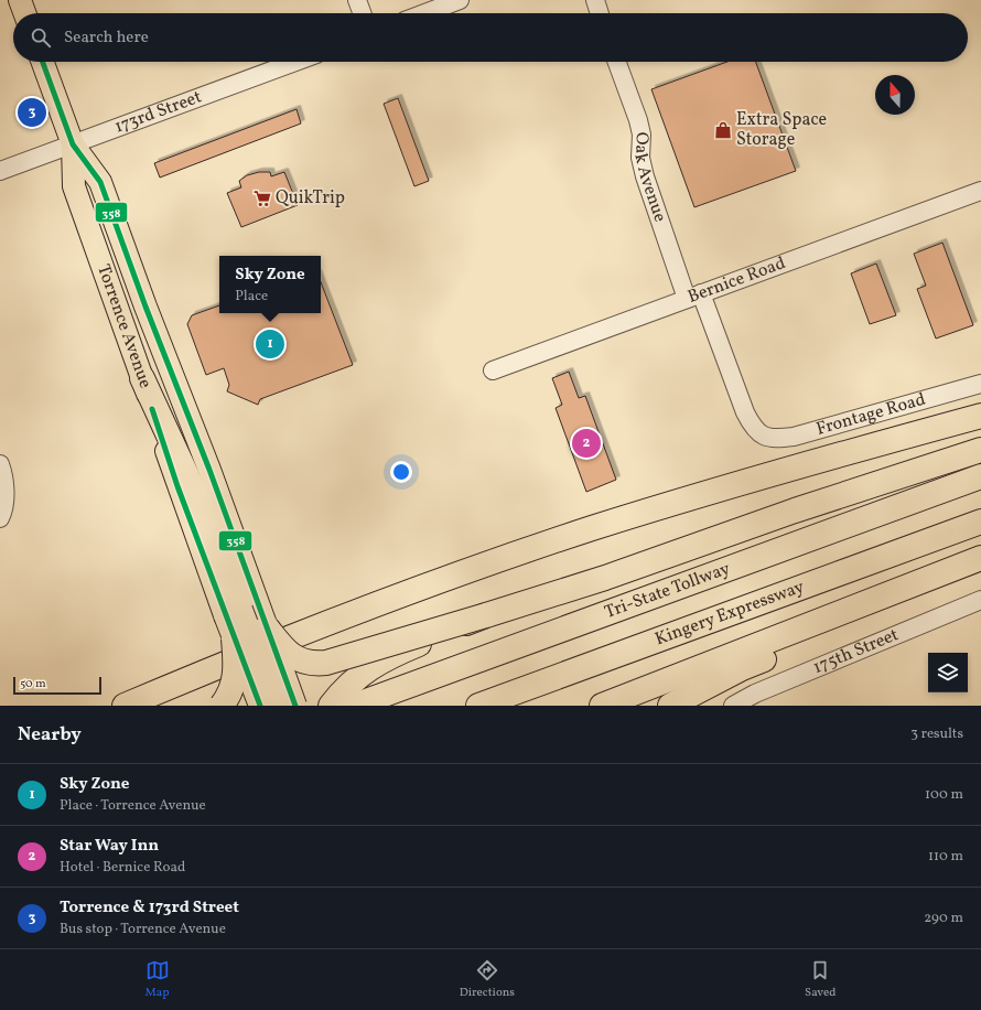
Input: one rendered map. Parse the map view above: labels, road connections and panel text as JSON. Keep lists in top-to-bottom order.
{
  "streets": {
    "highway": ["Tri-State Tollway", "Kingery Expressway"],
    "main road": ["Torrence Avenue"],
    "street": [
      "173rd Street",
      "Oak Avenue",
      "Bernice Road",
      "Frontage Road",
      "175th Street"
    ]
  },
  "crossings": [
    ["173rd Street", "Torrence Avenue"],
    ["Oak Avenue", "Bernice Road"],
    ["Oak Avenue", "Frontage Road"]
  ],
  "places": {
    "shop": ["Extra Space Storage"],
    "supermarket": ["QuikTrip"]
  },
  "lines": ["transit line 358"],
  "scale_bar": "50 m",
  "north": "top",
  "page": {
    "search": "Search here",
    "pins": ["3", "1", "2"],
    "popup": ["Sky Zone", "Place"],
    "scale": "50 m",
    "heading": ["Nearby", "3 results"],
    "list": [
      {
        "mark": "1",
        "name": "Sky Zone",
        "note": "Place · Torrence Avenue",
        "value": "100 m"
      },
      {
        "mark": "2",
        "name": "Star Way Inn",
        "note": "Hotel · Bernice Road",
        "value": "110 m"
      },
      {
        "mark": "3",
        "name": "Torrence & 173rd Street",
        "note": "Bus stop · Torrence Avenue",
        "value": "290 m"
      }
    ],
    "nav": ["Map", "Directions", "Saved"]
  }
}
